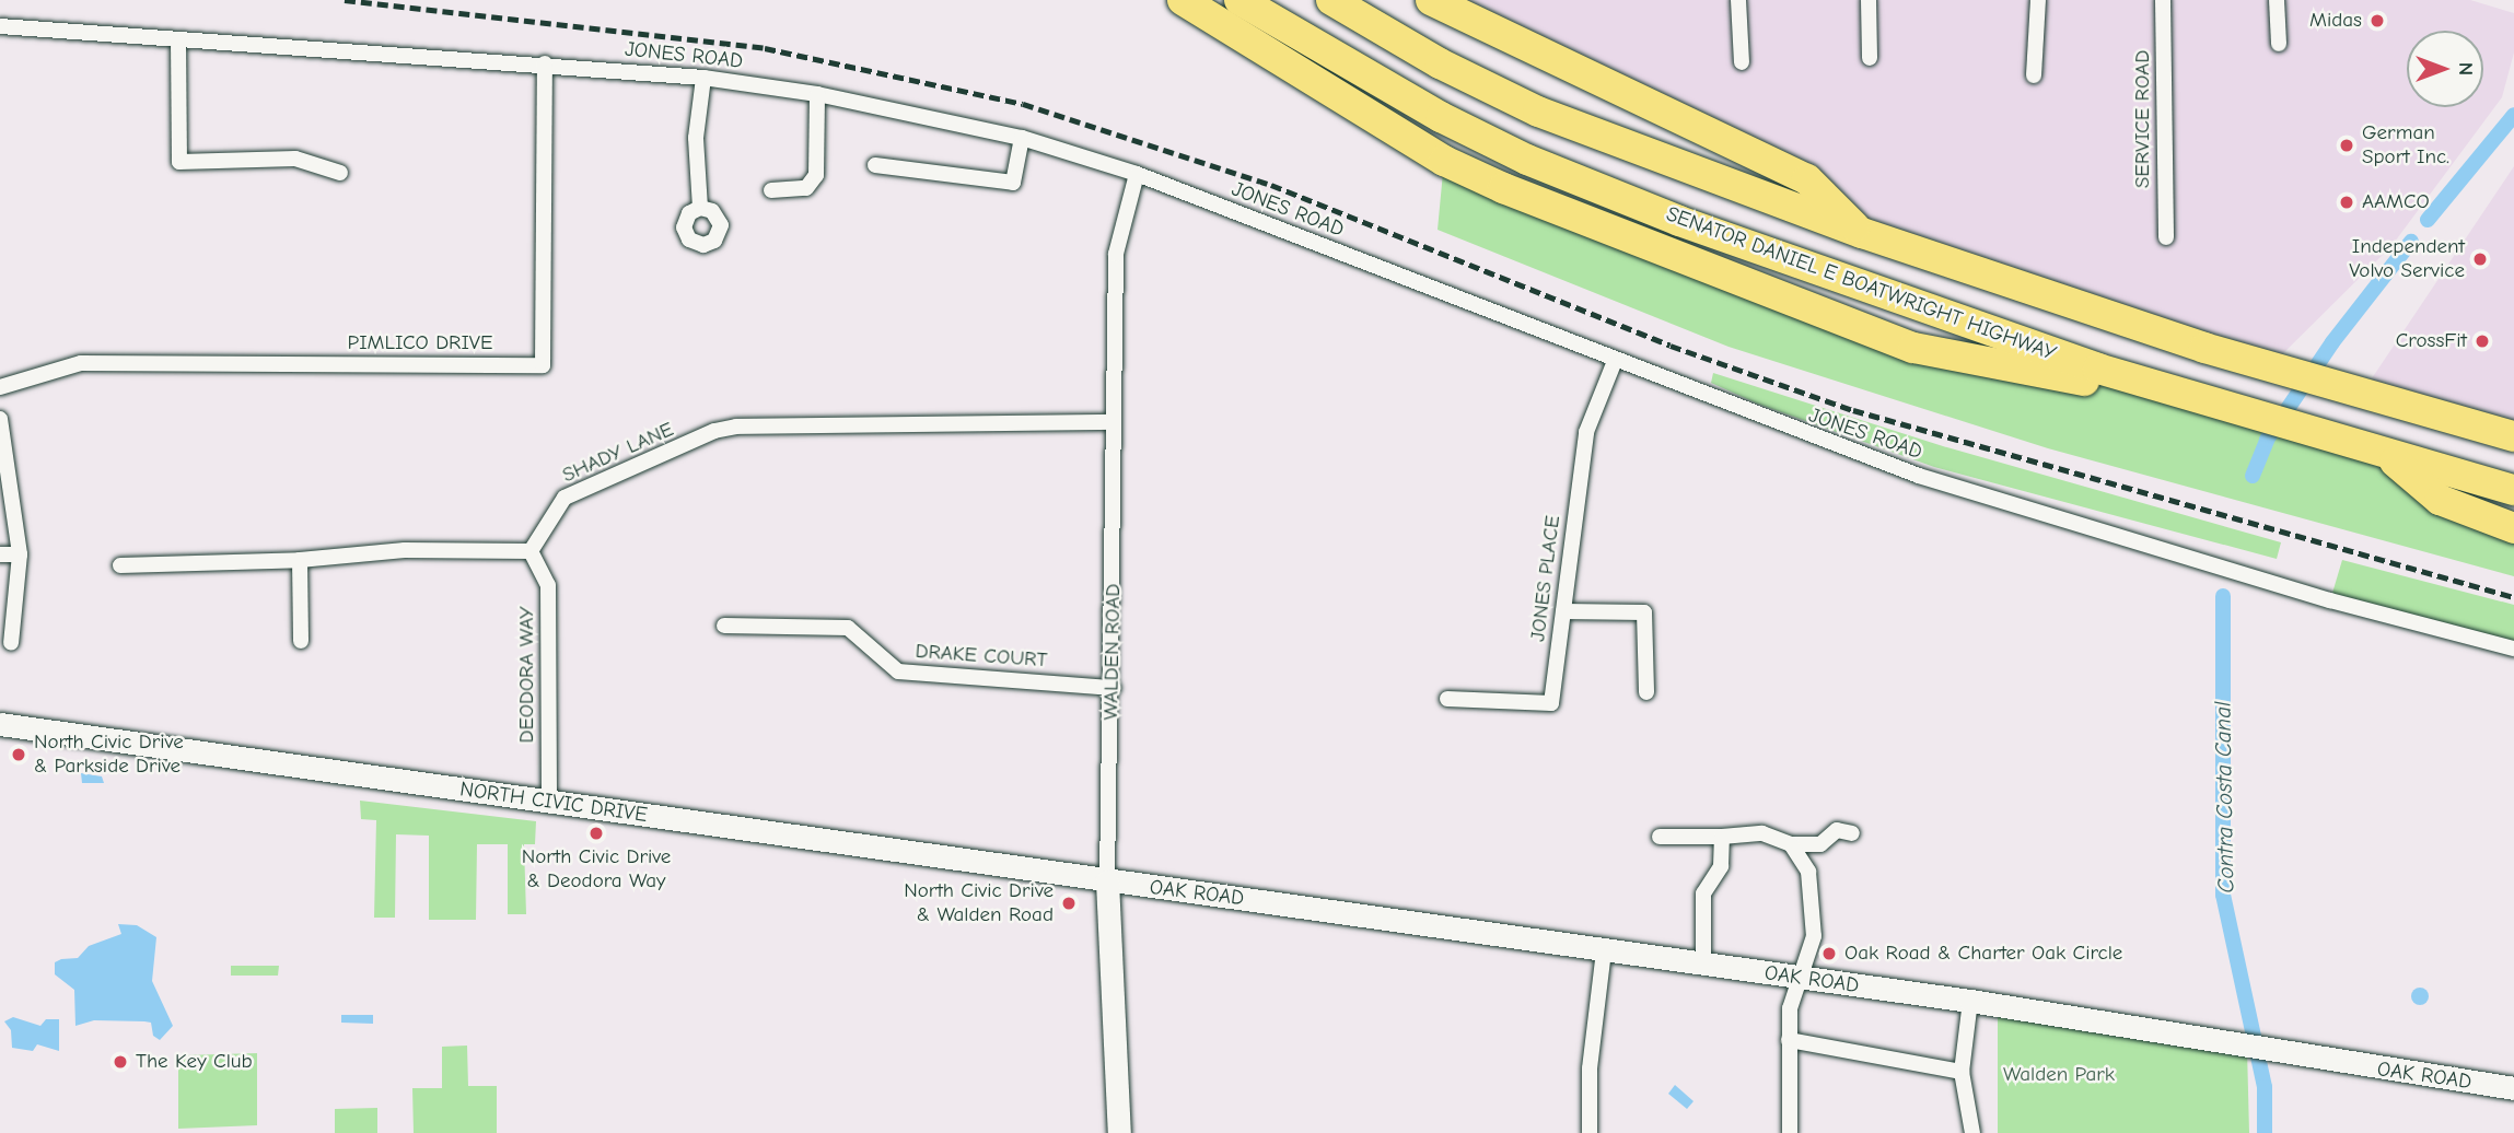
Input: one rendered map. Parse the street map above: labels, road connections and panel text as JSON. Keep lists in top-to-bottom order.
{
  "streets": {
    "highway": ["SENATOR DANIEL E BOATWRIGHT HIGHWAY"],
    "main road": ["WALDEN ROAD", "NORTH CIVIC DRIVE", "OAK ROAD"],
    "street": [
      "JONES ROAD",
      "SERVICE ROAD",
      "PIMLICO DRIVE",
      "SHADY LANE",
      "JONES PLACE",
      "DRAKE COURT",
      "DEODORA WAY"
    ]
  },
  "crossings": [
    ["JONES ROAD", "PIMLICO DRIVE"],
    ["JONES ROAD", "JONES PLACE"],
    ["JONES ROAD", "WALDEN ROAD"],
    ["SHADY LANE", "WALDEN ROAD"],
    ["SHADY LANE", "DEODORA WAY"],
    ["WALDEN ROAD", "DRAKE COURT"],
    ["WALDEN ROAD", "NORTH CIVIC DRIVE"],
    ["WALDEN ROAD", "OAK ROAD"],
    ["DEODORA WAY", "NORTH CIVIC DRIVE"],
    ["NORTH CIVIC DRIVE", "OAK ROAD"]
  ],
  "water": ["Contra Costa Canal"],
  "parks": ["Walden Park"],
  "places": [
    "Midas",
    "German Sport Inc.",
    "AAMCO",
    "Independent Volvo Service",
    "CrossFit",
    "North Civic Drive & Parkside Drive",
    "North Civic Drive & Deodora Way",
    "North Civic Drive & Walden Road",
    "Oak Road & Charter Oak Circle",
    "The Key Club"
  ],
  "north": "right"
}
